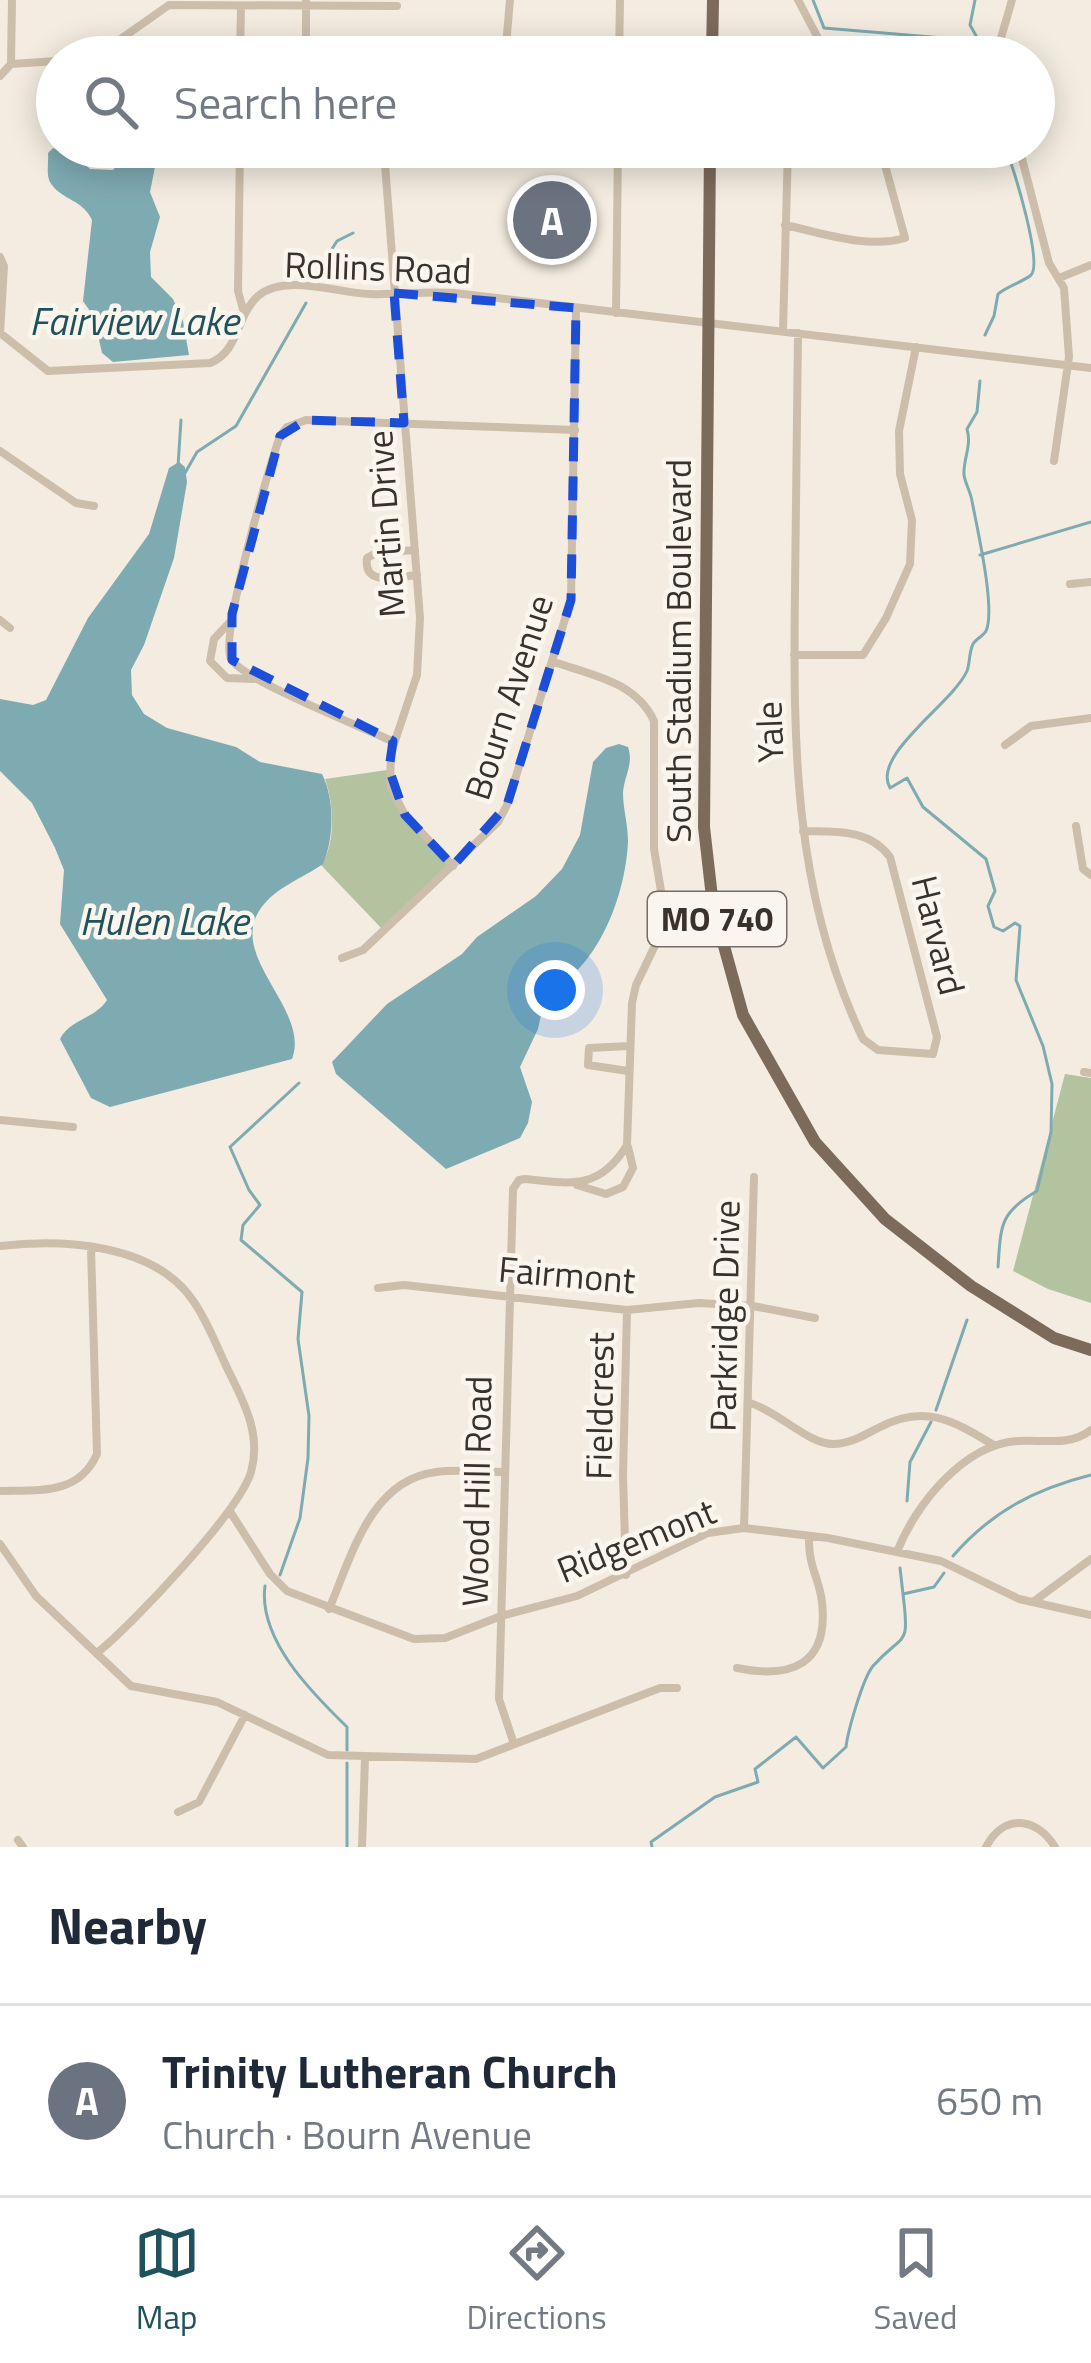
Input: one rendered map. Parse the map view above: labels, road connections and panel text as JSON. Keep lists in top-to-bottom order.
{
  "streets": {
    "main road": ["South Stadium Boulevard", "MO 740"],
    "street": [
      "Rollins Road",
      "Martin Drive",
      "Bourn Avenue",
      "Yale",
      "Harvard",
      "Fairmont",
      "Parkridge Drive",
      "Fieldcrest",
      "Wood Hill Road",
      "Ridgemont"
    ]
  },
  "crossings": [
    ["Rollins Road", "Martin Drive"],
    ["Rollins Road", "South Stadium Boulevard"],
    ["Rollins Road", "Bourn Avenue"],
    ["Rollins Road", "Yale"],
    ["Martin Drive", "Bourn Avenue"],
    ["Yale", "Harvard"],
    ["Fairmont", "Parkridge Drive"],
    ["Fairmont", "Fieldcrest"],
    ["Fairmont", "Wood Hill Road"],
    ["Parkridge Drive", "Ridgemont"],
    ["Fieldcrest", "Ridgemont"],
    ["Wood Hill Road", "Ridgemont"]
  ],
  "water": ["Fairview Lake", "Hulen Lake"],
  "page": {
    "search": "Search here",
    "pins": "A",
    "heading": "Nearby",
    "list": [
      {
        "mark": "A",
        "name": "Trinity Lutheran Church",
        "note": "Church · Bourn Avenue",
        "value": "650 m"
      }
    ],
    "nav": ["Map", "Directions", "Saved"]
  }
}
